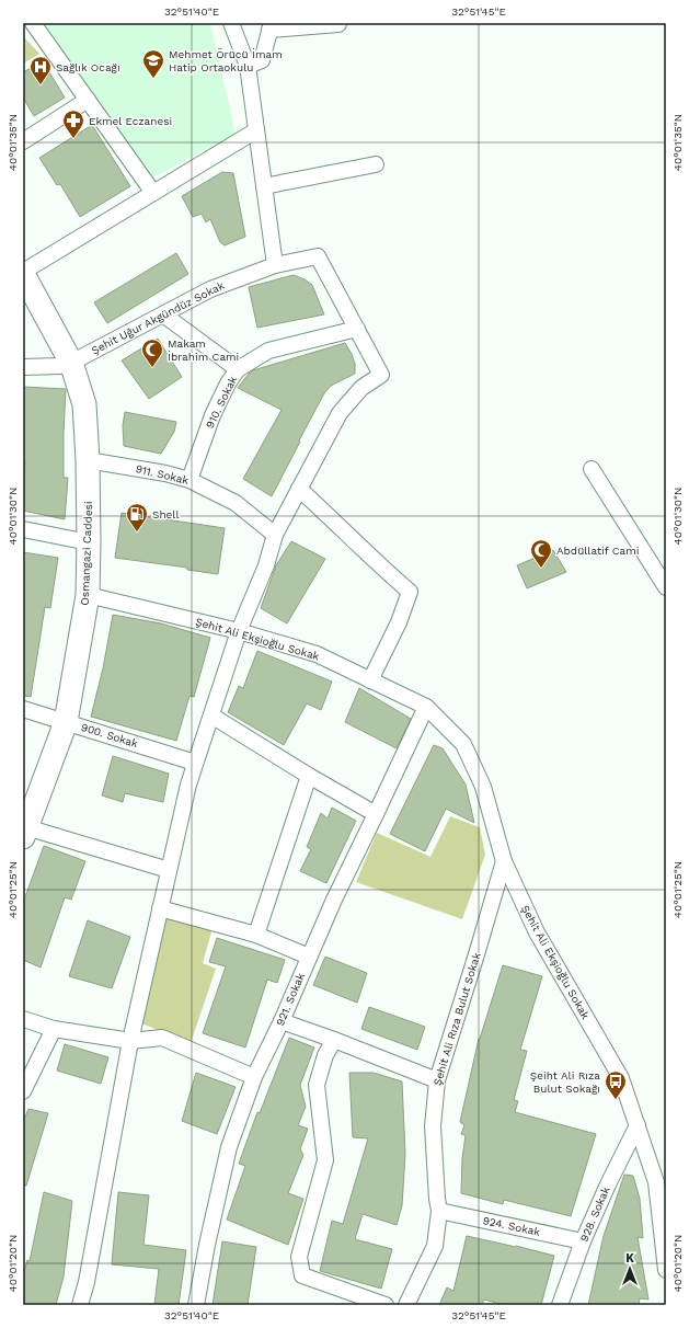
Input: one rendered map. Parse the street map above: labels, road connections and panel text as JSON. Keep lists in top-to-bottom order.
{
  "streets": {
    "main road": ["Osmangazi Caddesi"],
    "street": [
      "Şehit Uğur Akgündüz Sokak",
      "910. Sokak",
      "911. Sokak",
      "Şehit Ali Ekşioğlu Sokak",
      "900. Sokak",
      "921. Sokak",
      "Şehit Ali Rıza Bulut Sokak",
      "928. Sokak",
      "924. Sokak"
    ]
  },
  "crossings": [
    ["Şehit Uğur Akgündüz Sokak", "910. Sokak"],
    ["Şehit Uğur Akgündüz Sokak", "Osmangazi Caddesi"],
    ["910. Sokak", "911. Sokak"],
    ["911. Sokak", "Osmangazi Caddesi"],
    ["Osmangazi Caddesi", "Şehit Ali Ekşioğlu Sokak"],
    ["Osmangazi Caddesi", "900. Sokak"],
    ["Şehit Ali Ekşioğlu Sokak", "921. Sokak"],
    ["Şehit Ali Ekşioğlu Sokak", "Şehit Ali Rıza Bulut Sokak"],
    ["Şehit Ali Ekşioğlu Sokak", "928. Sokak"],
    ["Şehit Ali Rıza Bulut Sokak", "924. Sokak"],
    ["928. Sokak", "924. Sokak"]
  ],
  "places": {
    "school or university": ["Mehmet Örücü İmam Hatip Ortaokulu"],
    "hospital": ["Sağlık Ocağı"],
    "pharmacy": ["Ekmel Eczanesi"],
    "mosque": ["Makam İbrahim Cami", "Abdüllatif Cami"],
    "fuel station": ["Shell"],
    "bus stop": ["Şeiht Ali Rıza Bulut Sokağı"]
  },
  "north": "top",
  "coordinates": [
    "32°51'40\"E",
    "32°51'45\"E",
    "40°01'35\"N",
    "40°01'30\"N",
    "40°01'25\"N",
    "40°01'20\"N"
  ]
}
